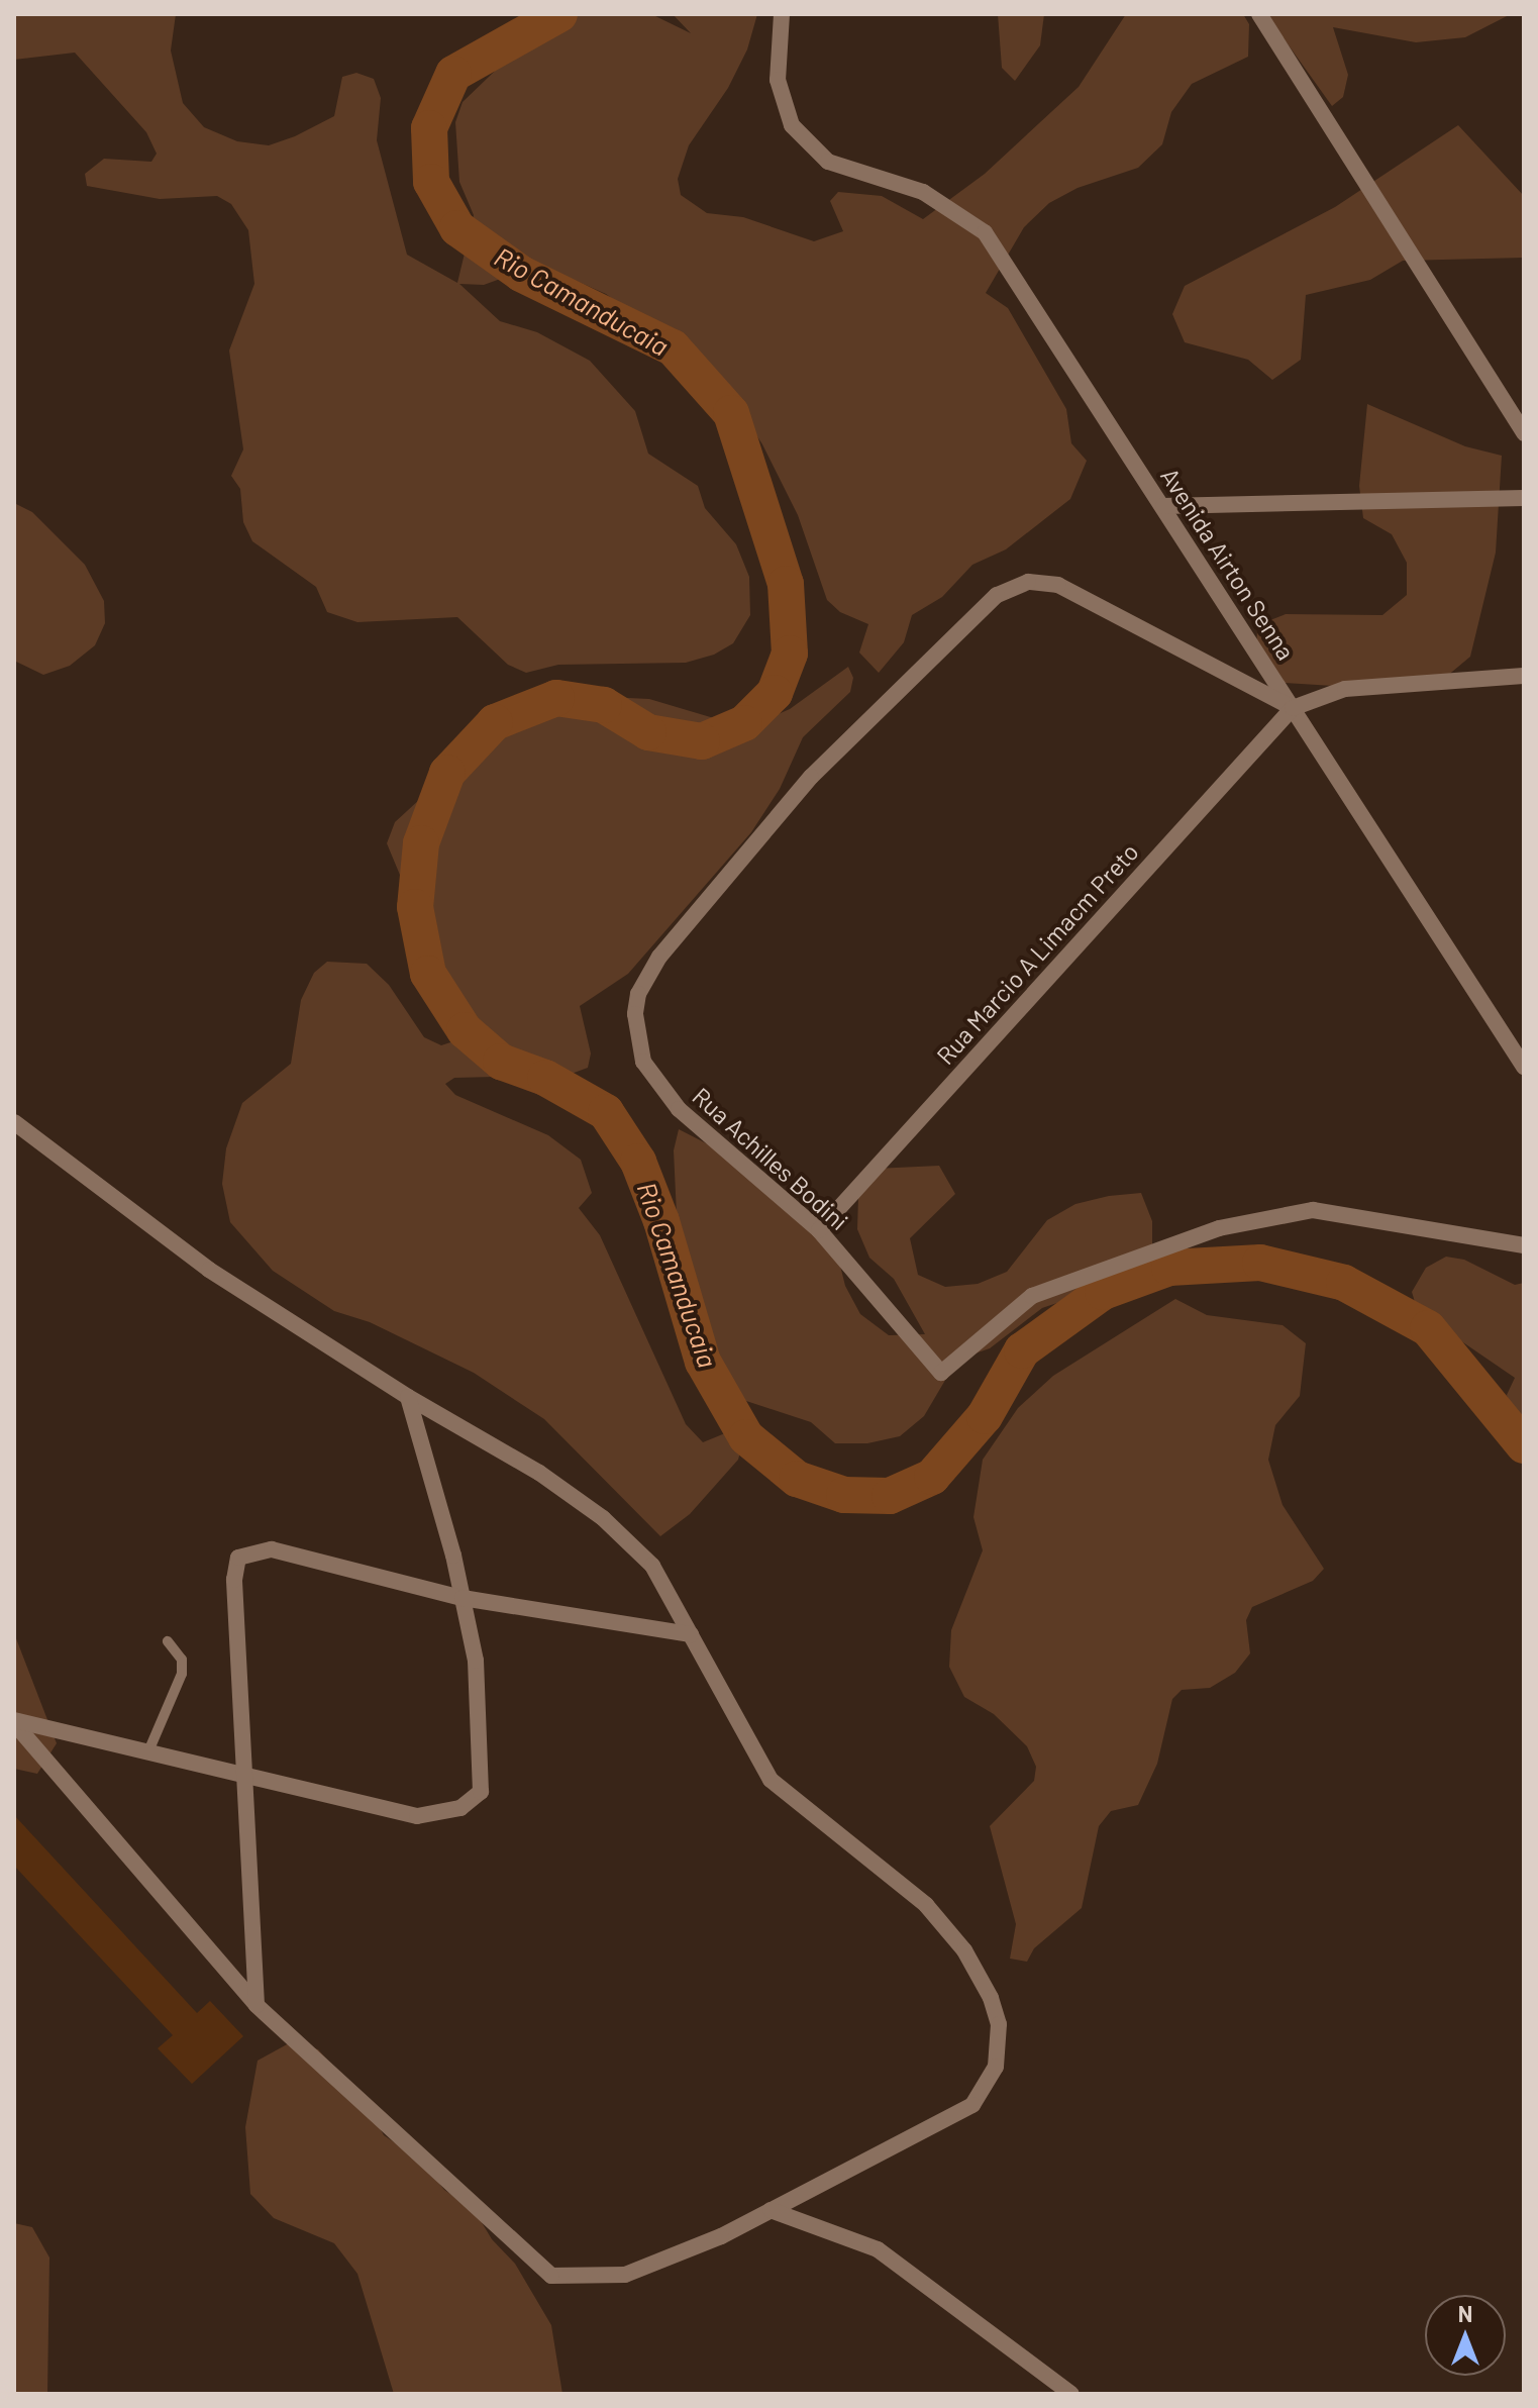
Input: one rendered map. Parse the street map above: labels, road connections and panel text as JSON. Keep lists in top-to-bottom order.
{
  "streets": {
    "street": ["Avenida Airton Senna", "Rua Marcio A Limacm Preto", "Rua Achilles Bodini"]
  },
  "crossings": [
    ["Avenida Airton Senna", "Rua Marcio A Limacm Preto"],
    ["Avenida Airton Senna", "Rua Achilles Bodini"],
    ["Rua Marcio A Limacm Preto", "Rua Achilles Bodini"]
  ],
  "water": ["Rio Camanducaia"],
  "north": "top"
}
